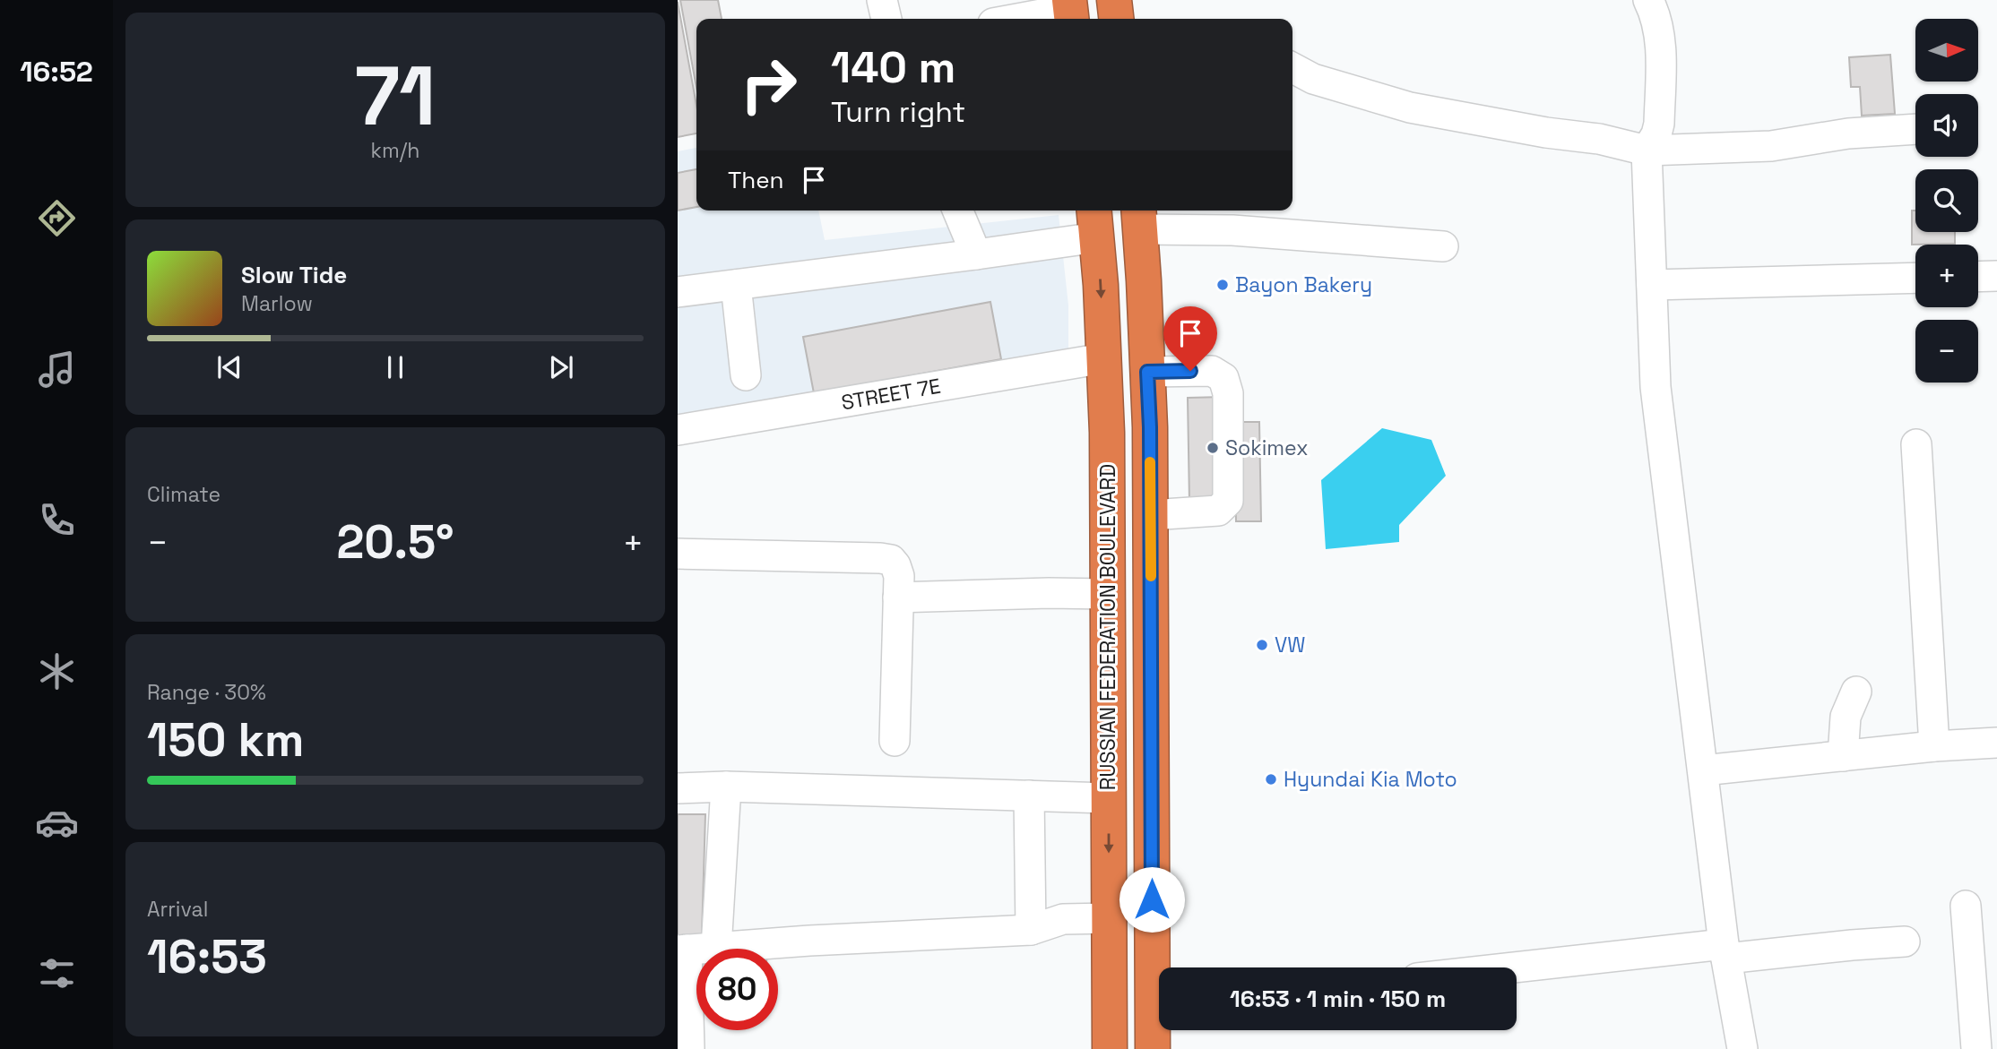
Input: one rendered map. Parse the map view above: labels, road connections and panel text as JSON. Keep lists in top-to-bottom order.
{
  "streets": {
    "highway": ["RUSSIAN FEDERATION BOULEVARD"],
    "street": ["STREET 7E"]
  },
  "crossings": [
    ["STREET 7E", "RUSSIAN FEDERATION BOULEVARD"]
  ],
  "places": [
    "Bayon Bakery",
    "Sokimex",
    "VW",
    "Hyundai Kia Moto"
  ],
  "north": "right",
  "page": {
    "tabs": "16:52",
    "tile": [
      ["71", "km/h"],
      "Climate",
      ["Range · 30%", "150 km"],
      ["Arrival", "16:53"]
    ],
    "map_buttons": ["+", "−"],
    "turn": ["140 m", "Turn right"],
    "then": "Then",
    "song": ["Slow Tide", "Marlow"],
    "heat": ["−", "20.5°", "+"],
    "limit": "80",
    "trip": "16:53 · 1 min · 150 m"
  }
}
